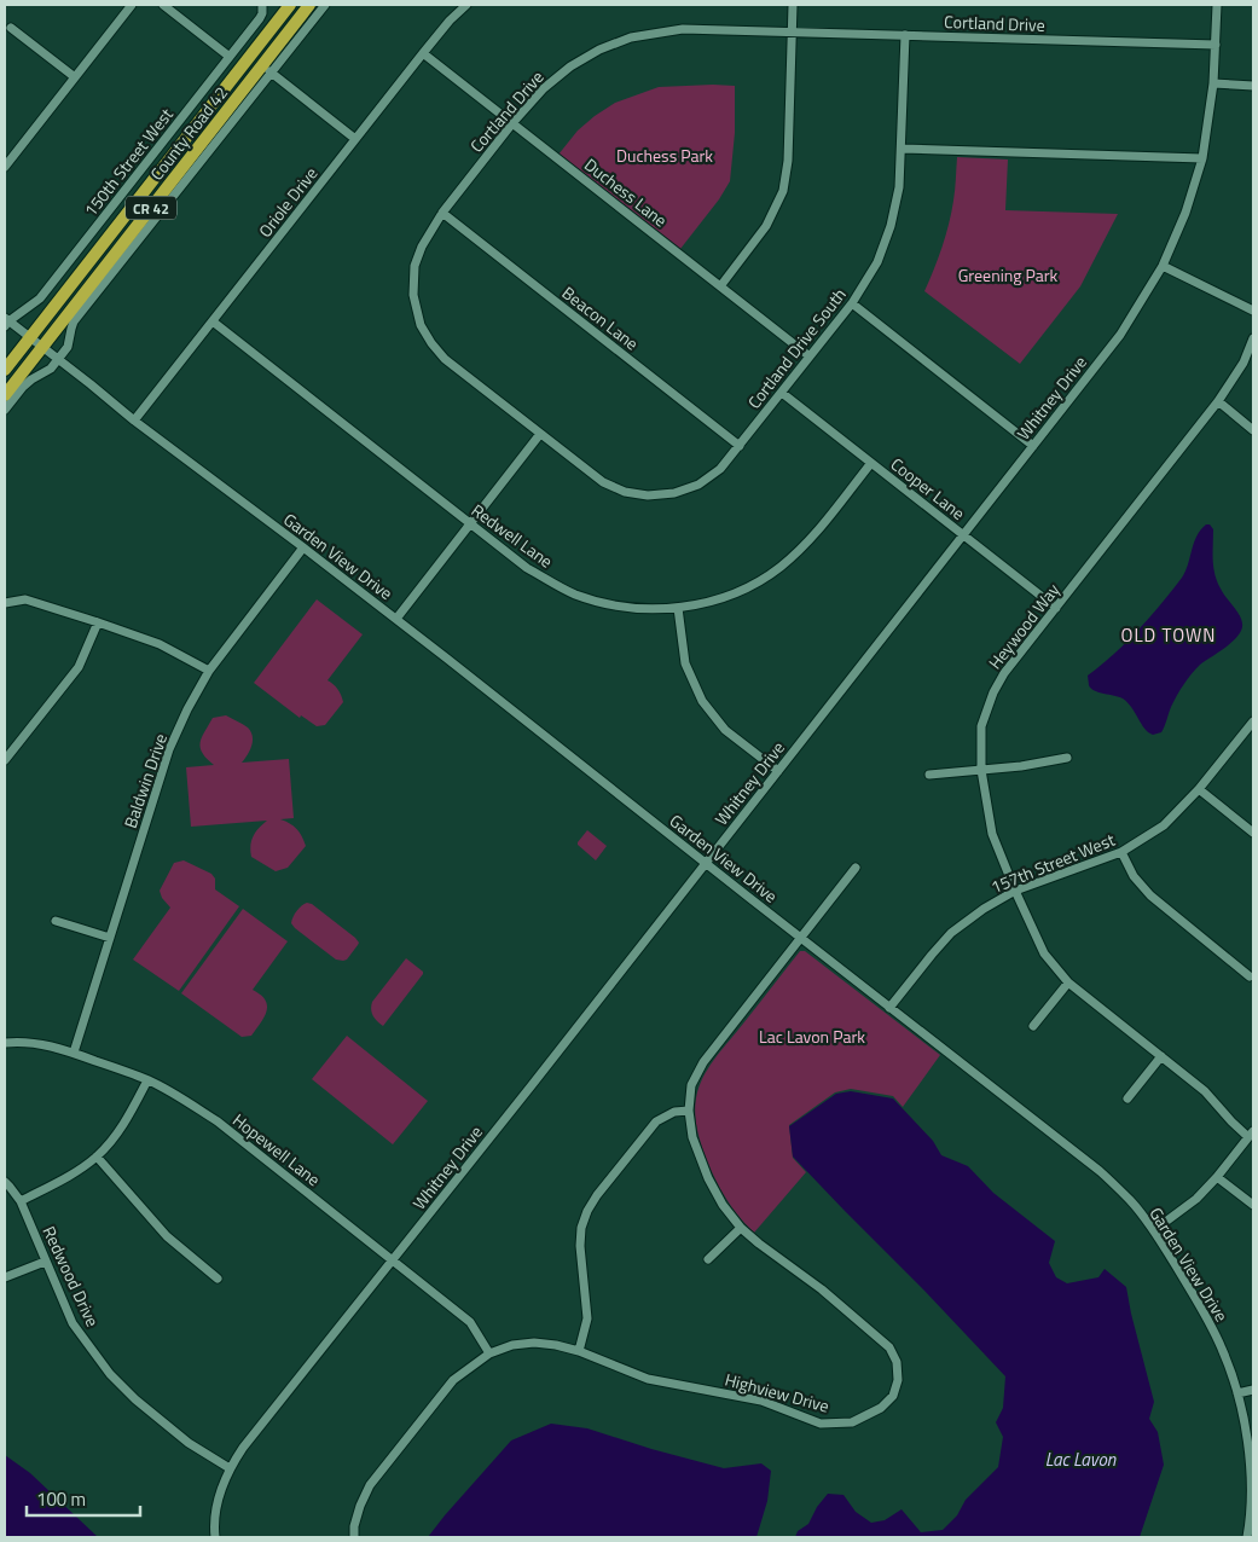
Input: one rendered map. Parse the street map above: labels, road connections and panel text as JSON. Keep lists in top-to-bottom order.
{
  "streets": {
    "highway": ["County Road 42", "CR 42"],
    "street": [
      "Cortland Drive",
      "150th Street West",
      "Duchess Lane",
      "Oriole Drive",
      "Beacon Lane",
      "Cortland Drive South",
      "Whitney Drive",
      "Cooper Lane",
      "Redwell Lane",
      "Garden View Drive",
      "Heywood Way",
      "Baldwin Drive",
      "157th Street West",
      "Hopewell Lane",
      "Redwood Drive",
      "Highview Drive"
    ]
  },
  "crossings": [
    ["Cortland Drive", "Duchess Lane"],
    ["Cortland Drive", "Beacon Lane"],
    ["Cortland Drive", "Cortland Drive South"],
    ["Cortland Drive", "Whitney Drive"],
    ["County Road 42", "Garden View Drive"],
    ["150th Street West", "Garden View Drive"],
    ["Duchess Lane", "Oriole Drive"],
    ["Duchess Lane", "Cortland Drive South"],
    ["Oriole Drive", "Redwell Lane"],
    ["Oriole Drive", "Garden View Drive"],
    ["Beacon Lane", "Cortland Drive South"],
    ["Cortland Drive South", "Cooper Lane"],
    ["Whitney Drive", "Cooper Lane"],
    ["Whitney Drive", "Garden View Drive"],
    ["Whitney Drive", "Hopewell Lane"],
    ["Whitney Drive", "Redwood Drive"],
    ["Cooper Lane", "Redwell Lane"],
    ["Cooper Lane", "Heywood Way"],
    ["Garden View Drive", "Baldwin Drive"],
    ["Garden View Drive", "157th Street West"],
    ["Garden View Drive", "Highview Drive"],
    ["Heywood Way", "157th Street West"],
    ["Baldwin Drive", "Hopewell Lane"],
    ["Hopewell Lane", "Highview Drive"]
  ],
  "districts": ["OLD TOWN"],
  "water": ["Lac Lavon"],
  "parks": ["Duchess Park", "Greening Park", "Lac Lavon Park"],
  "scale_bar": "100 m"
}
